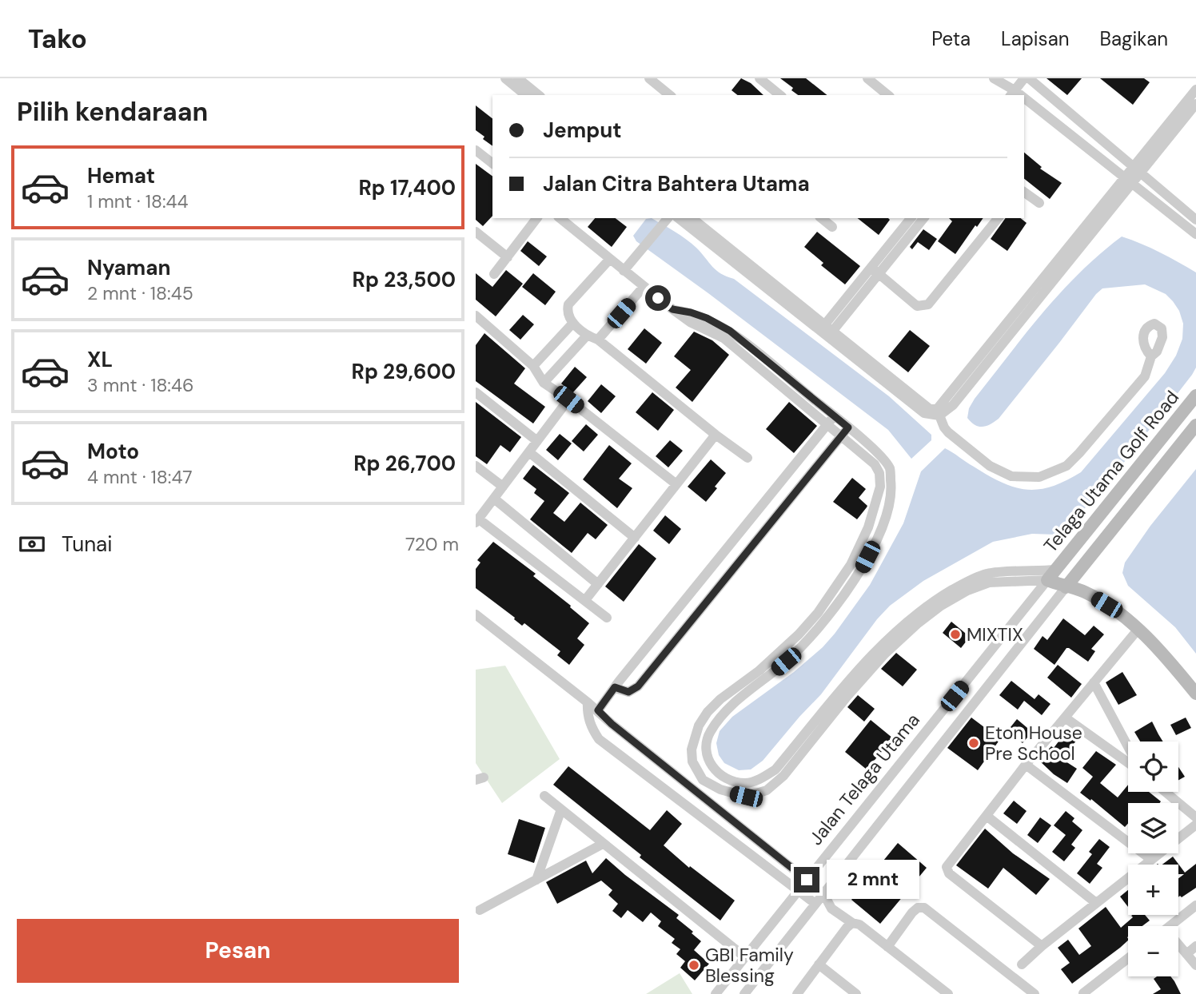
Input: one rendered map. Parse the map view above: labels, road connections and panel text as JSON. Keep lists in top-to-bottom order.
{
  "streets": {
    "main road": ["Telaga Utama Golf Road"],
    "street": ["Jalan Telaga Utama"]
  },
  "crossings": [
    ["Telaga Utama Golf Road", "Jalan Telaga Utama"]
  ],
  "places": ["MIXTIX", "Eton House Pre School", "GBI Family Blessing"],
  "page": {
    "header": "Tako",
    "nav": ["Peta", "Lapisan", "Bagikan"],
    "heading": "Pilih kendaraan",
    "banner": ["Jemput", "Jalan Citra Bahtera Utama"],
    "list": [
      {
        "name": "Hemat",
        "note": "1 mnt · 18:44",
        "value": "Rp 17,400"
      },
      {
        "name": "Nyaman",
        "note": "2 mnt · 18:45",
        "value": "Rp 23,500"
      },
      {
        "name": "XL",
        "note": "3 mnt · 18:46",
        "value": "Rp 29,600"
      },
      {
        "name": "Moto",
        "note": "4 mnt · 18:47",
        "value": "Rp 26,700"
      }
    ],
    "pay": ["Tunai", "720 m"],
    "map_buttons": ["+", "−"],
    "bubble": "2 mnt",
    "buttons": "Pesan"
  }
}
